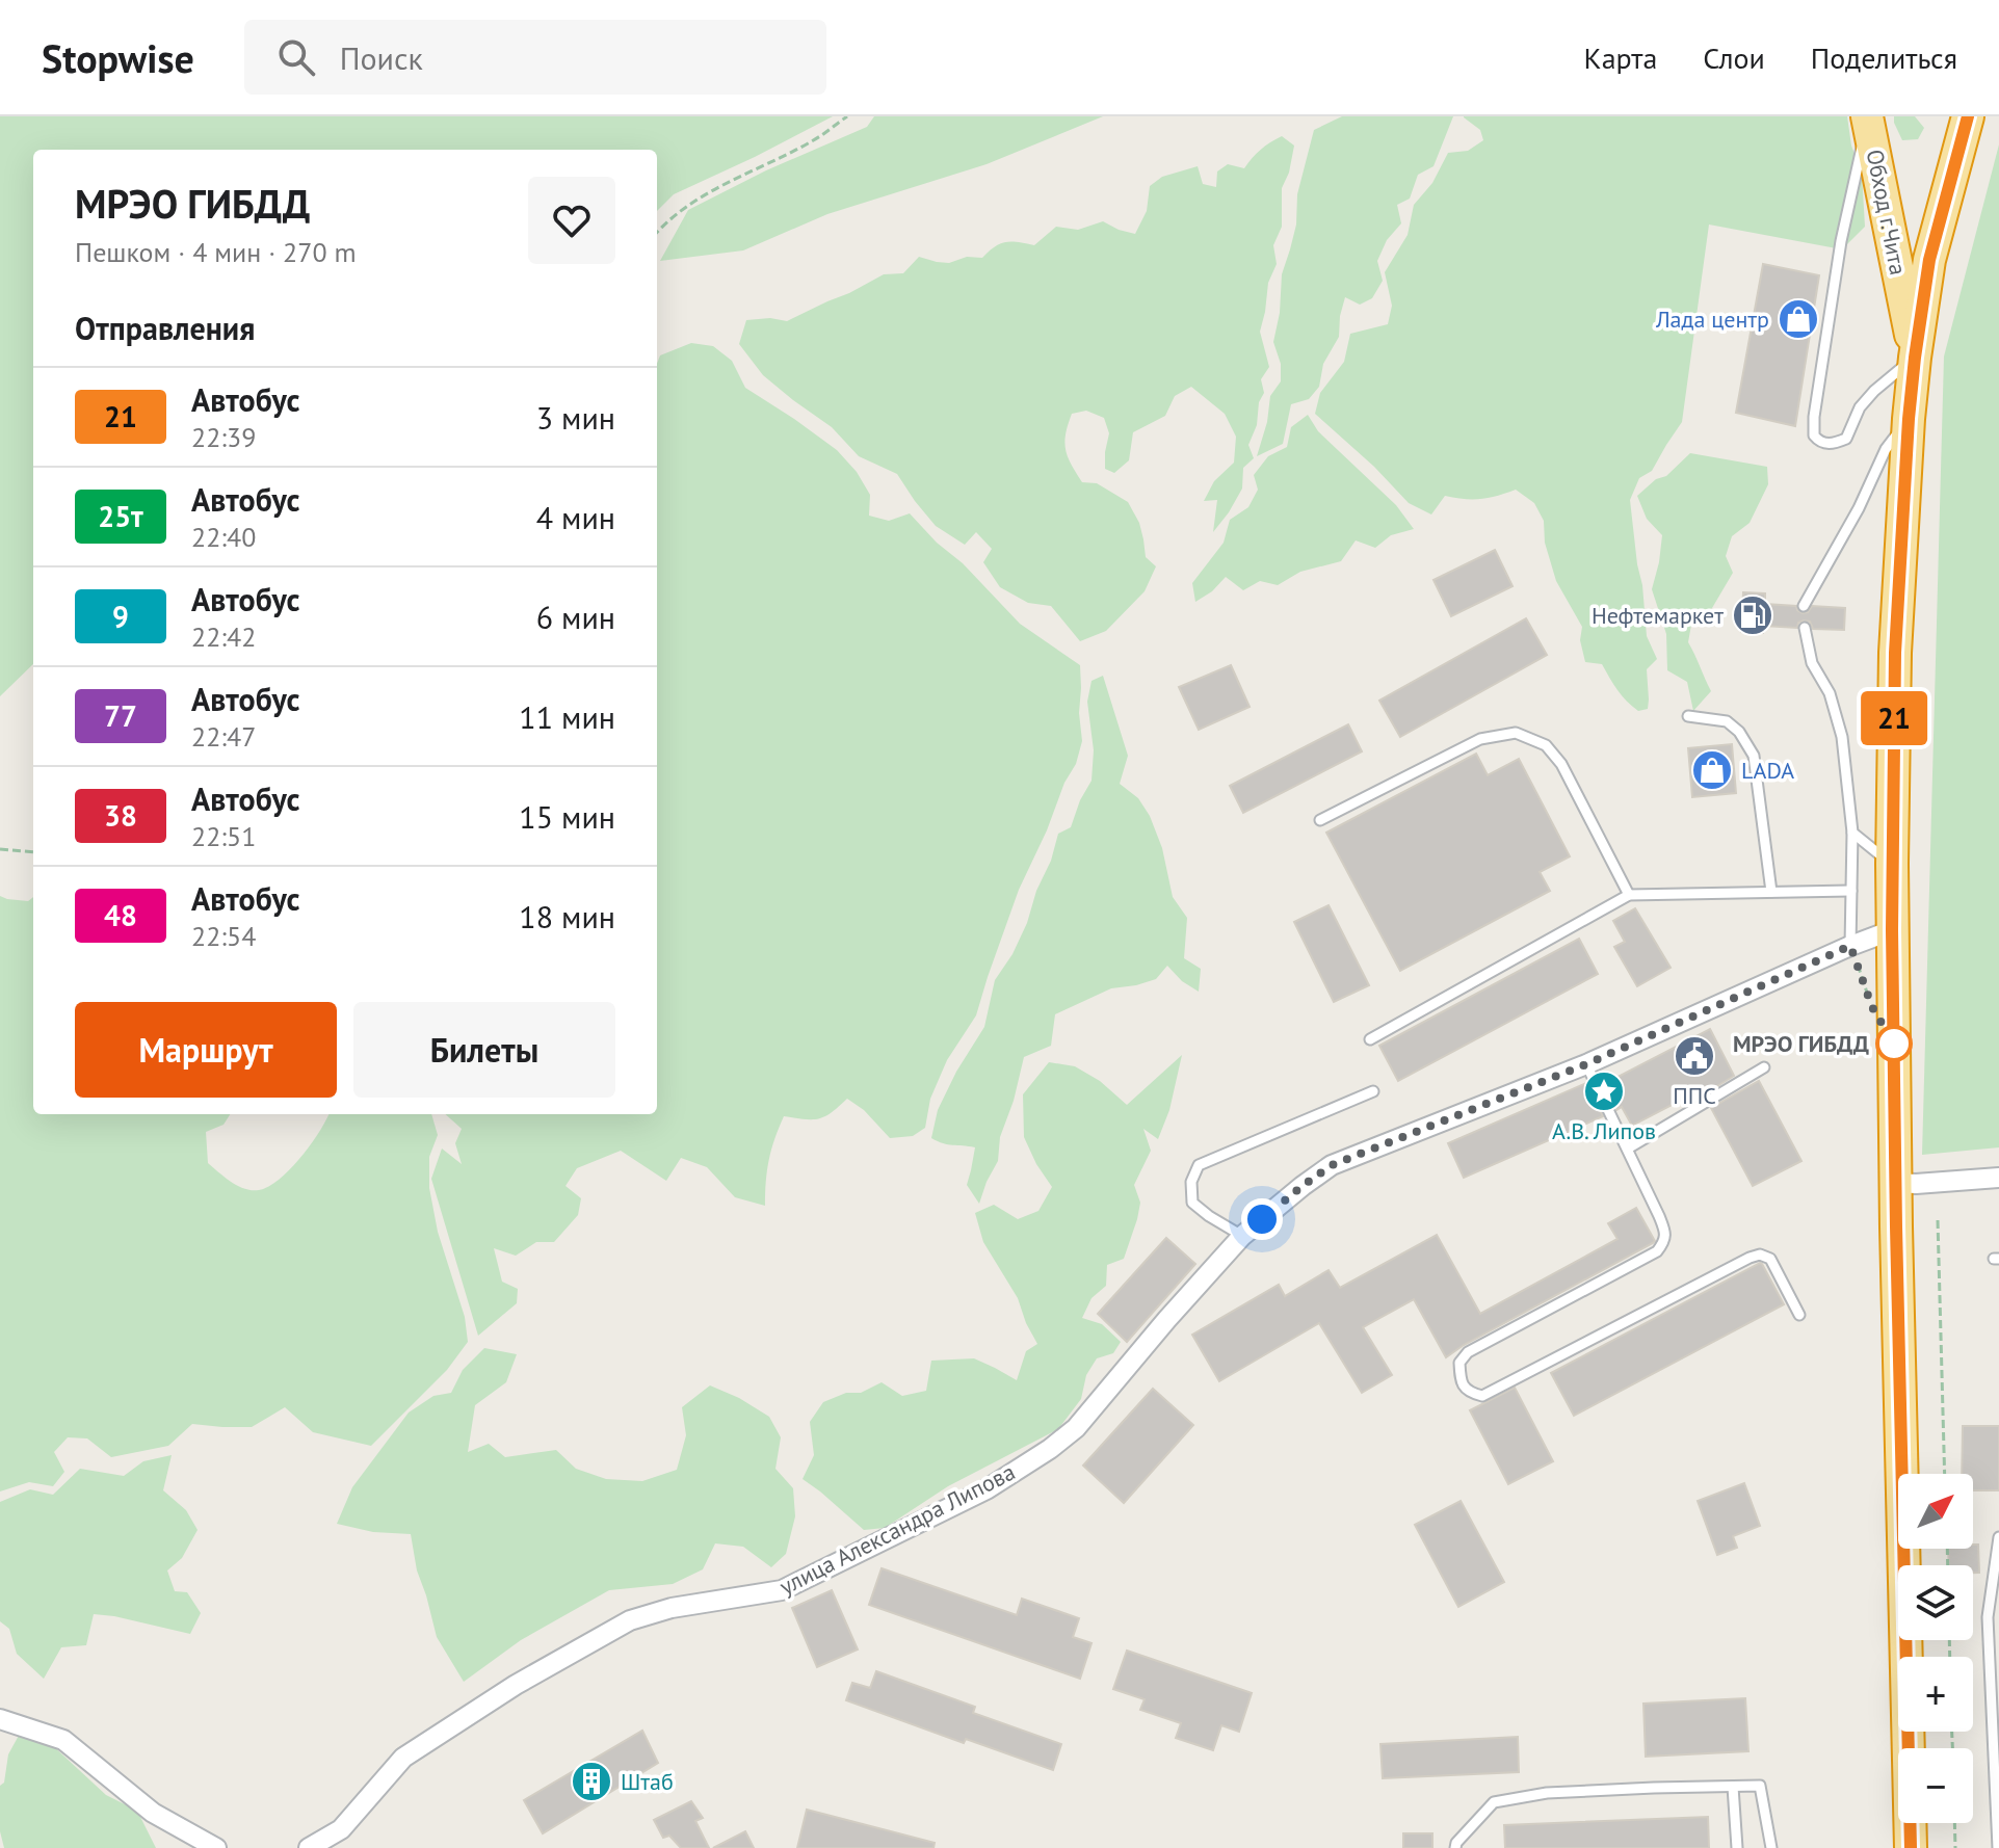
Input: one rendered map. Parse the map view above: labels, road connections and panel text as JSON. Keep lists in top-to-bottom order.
{
  "streets": {
    "highway": ["Обход г.Чита"],
    "street": ["улица Александра Липова"]
  },
  "places": {
    "shop": ["Лада центр", "LADA"],
    "fuel station": ["Нефтемаркет"],
    "other": ["МРЭО ГИБДД"],
    "public building": ["ППС"],
    "place": ["А.В. Липов"],
    "building": ["Штаб"]
  },
  "lines": ["bus line 21"],
  "north": "top right",
  "page": {
    "header": "Stopwise",
    "search": "Поиск",
    "nav": ["Карта", "Слои", "Поделиться"],
    "on_map": "21",
    "heading": [
      ["МРЭО ГИБДД", "Пешком · 4 мин · 270 m"],
      "Отправления"
    ],
    "list": [
      {
        "mark": "21",
        "name": "Автобус",
        "note": "22:39",
        "value": "3 мин"
      },
      {
        "mark": "25т",
        "name": "Автобус",
        "note": "22:40",
        "value": "4 мин"
      },
      {
        "mark": "9",
        "name": "Автобус",
        "note": "22:42",
        "value": "6 мин"
      },
      {
        "mark": "77",
        "name": "Автобус",
        "note": "22:47",
        "value": "11 мин"
      },
      {
        "mark": "38",
        "name": "Автобус",
        "note": "22:51",
        "value": "15 мин"
      },
      {
        "mark": "48",
        "name": "Автобус",
        "note": "22:54",
        "value": "18 мин"
      }
    ],
    "buttons": ["Маршрут", "Билеты"],
    "map_buttons": ["+", "−"]
  }
}
